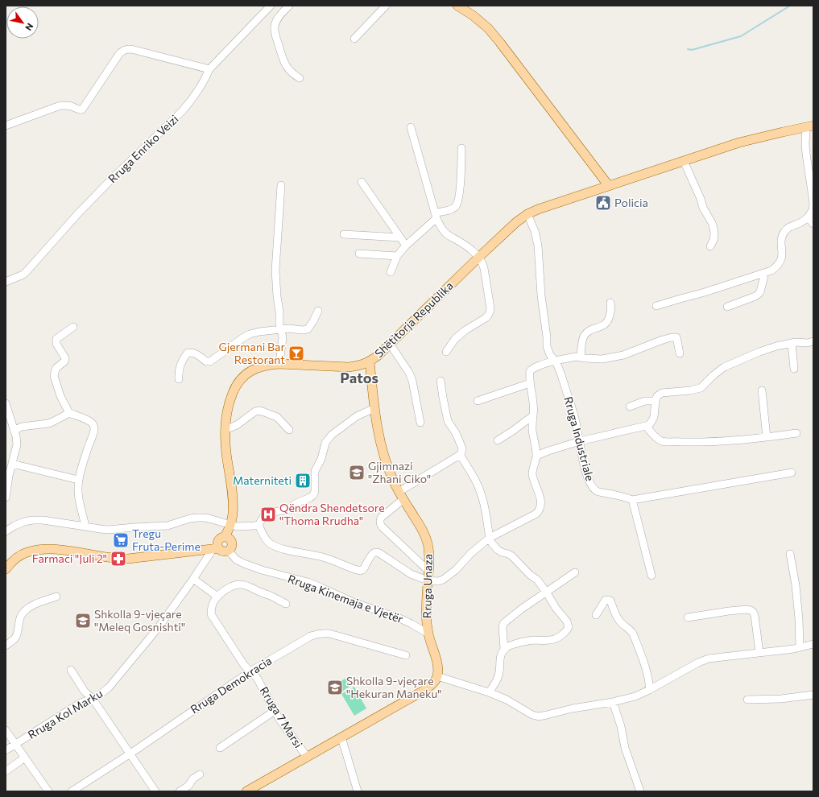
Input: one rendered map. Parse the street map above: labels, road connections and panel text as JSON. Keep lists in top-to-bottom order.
{
  "streets": {
    "main road": ["Shëtitorja Republika", "Rruga Unaza"],
    "street": [
      "Rruga Enriko Veizi",
      "Rruga Industriale",
      "Rruga Kinemaja e Vjetër",
      "Rruga Demokracia",
      "Rruga Kol Marku",
      "Rruga 7 Marsi"
    ]
  },
  "crossings": [
    ["Shëtitorja Republika", "Rruga Industriale"],
    ["Shëtitorja Republika", "Rruga Unaza"],
    ["Shëtitorja Republika", "Rruga Kinemaja e Vjetër"],
    ["Shëtitorja Republika", "Rruga Kol Marku"],
    ["Rruga Unaza", "Rruga Kinemaja e Vjetër"],
    ["Rruga Kinemaja e Vjetër", "Rruga Kol Marku"],
    ["Rruga Demokracia", "Rruga 7 Marsi"]
  ],
  "districts": ["Patos"],
  "places": {
    "public building": ["Policia"],
    "bar": ["Gjermani Bar Restorant"],
    "school or university": ["Gjimnazi \"Zhani Ciko\"", "Shkolla 9-vjeçare \"Meleq Gosnishti\"", "Shkolla 9-vjeçare \"Hekuran Maneku\""],
    "building": ["Materniteti"],
    "hospital": ["Qëndra Shendetsore \"Thoma Rrudha\""],
    "supermarket": ["Tregu Fruta-Perime"],
    "pharmacy": ["Farmaci \"Juli 2\""]
  },
  "north": "bottom right"
}
